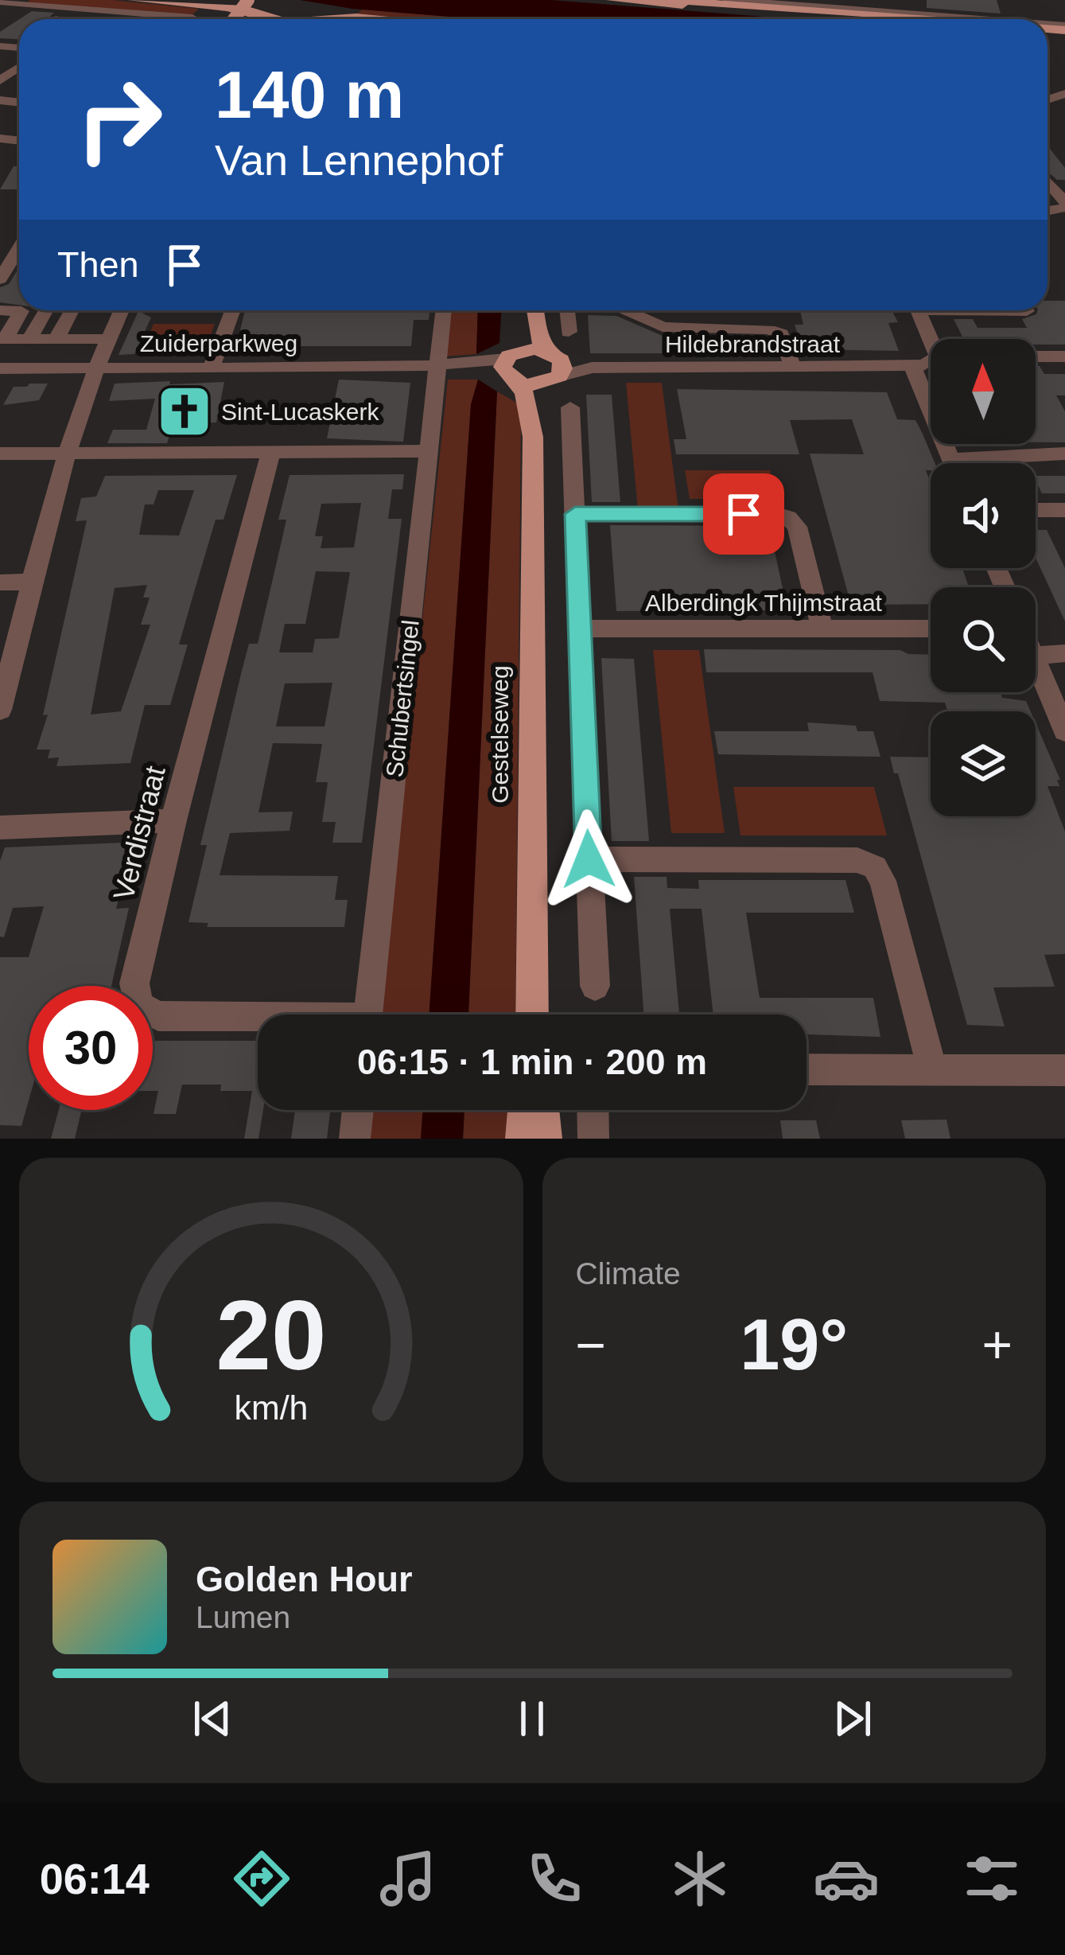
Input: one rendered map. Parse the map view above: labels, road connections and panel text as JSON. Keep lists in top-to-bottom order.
{
  "streets": {
    "main road": ["Gestelseweg"],
    "street": [
      "Zuiderparkweg",
      "Hildebrandstraat",
      "Alberdingk Thijmstraat",
      "Schubertsingel",
      "Verdistraat"
    ]
  },
  "crossings": [
    ["Zuiderparkweg", "Schubertsingel"],
    ["Zuiderparkweg", "Gestelseweg"],
    ["Hildebrandstraat", "Gestelseweg"]
  ],
  "places": {
    "church": ["Sint-Lucaskerk"]
  },
  "north": "top",
  "page": {
    "turn": ["140 m", "Van Lennephof"],
    "then": "Then",
    "limit": "30",
    "trip": "06:15 · 1 min · 200 m",
    "tile": "Climate",
    "heat": ["−", "19°", "+"],
    "song": ["Golden Hour", "Lumen"],
    "tabs": "06:14",
    "gauge": ["20", "km/h"]
  }
}
